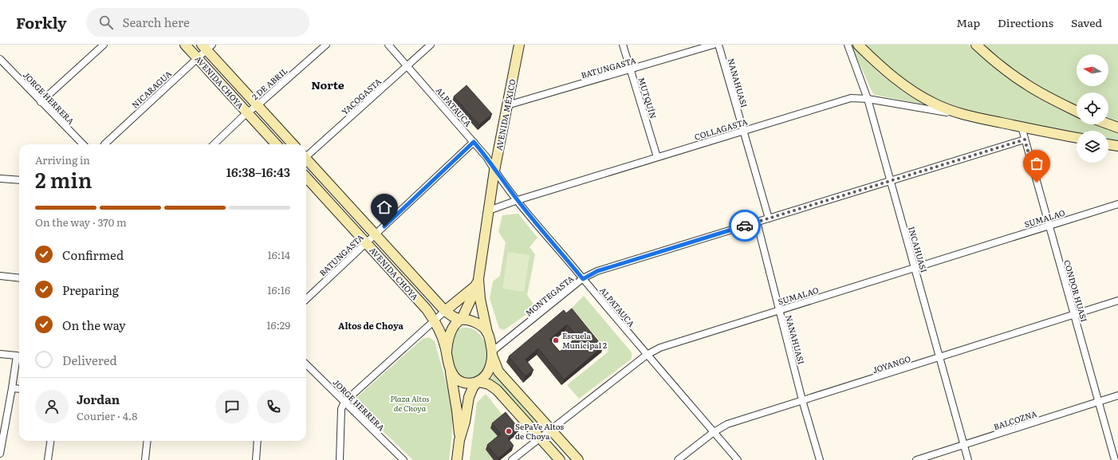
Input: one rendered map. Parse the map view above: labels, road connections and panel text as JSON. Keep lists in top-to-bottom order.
{
  "streets": {
    "main road": ["AVENIDA CHOYA", "AVENIDA MÉXICO"],
    "street": [
      "BATUNGASTA",
      "NANAHUASI",
      "2 DE ABRIL",
      "NICARAGUA",
      "YACOGASTA",
      "JORGE HERRERA",
      "MUTQUÍN",
      "ALPATAUCA",
      "COLLAGASTA",
      "SUMALAO",
      "INCAHUASI",
      "CONDOR HUASI",
      "MONTEGASTA",
      "JOYANGO",
      "BALCOZNA"
    ]
  },
  "crossings": [
    ["BATUNGASTA", "AVENIDA CHOYA"],
    ["BATUNGASTA", "MUTQUÍN"],
    ["BATUNGASTA", "ALPATAUCA"],
    ["BATUNGASTA", "AVENIDA MÉXICO"],
    ["AVENIDA CHOYA", "2 DE ABRIL"],
    ["AVENIDA CHOYA", "NICARAGUA"],
    ["AVENIDA CHOYA", "AVENIDA MÉXICO"],
    ["AVENIDA CHOYA", "MONTEGASTA"],
    ["NANAHUASI", "COLLAGASTA"],
    ["NANAHUASI", "SUMALAO"],
    ["NANAHUASI", "MONTEGASTA"],
    ["NANAHUASI", "JOYANGO"],
    ["YACOGASTA", "ALPATAUCA"],
    ["MUTQUÍN", "COLLAGASTA"],
    ["ALPATAUCA", "AVENIDA MÉXICO"],
    ["ALPATAUCA", "COLLAGASTA"],
    ["ALPATAUCA", "SUMALAO"],
    ["ALPATAUCA", "MONTEGASTA"],
    ["ALPATAUCA", "JOYANGO"],
    ["AVENIDA MÉXICO", "COLLAGASTA"],
    ["AVENIDA MÉXICO", "MONTEGASTA"],
    ["COLLAGASTA", "INCAHUASI"],
    ["SUMALAO", "INCAHUASI"],
    ["SUMALAO", "CONDOR HUASI"],
    ["INCAHUASI", "MONTEGASTA"],
    ["INCAHUASI", "JOYANGO"],
    ["INCAHUASI", "BALCOZNA"],
    ["CONDOR HUASI", "MONTEGASTA"],
    ["CONDOR HUASI", "JOYANGO"],
    ["CONDOR HUASI", "BALCOZNA"]
  ],
  "districts": ["Norte", "Altos de Choya"],
  "parks": ["Plaza Altos de Choya"],
  "places": ["Escuela Municipal 2", "SePaVe Altos de Choya"],
  "north": "left",
  "page": {
    "header": "Forkly",
    "search": "Search here",
    "nav": ["Map", "Directions", "Saved"],
    "heading": ["2 min", "Arriving in", "16:38–16:43"],
    "panel": ["Jordan", "Courier · 4.8"],
    "bar": "On the way · 370 m",
    "list": [
      ["Confirmed", "16:14"],
      ["Preparing", "16:16"],
      ["On the way", "16:29"],
      "Delivered"
    ]
  }
}
